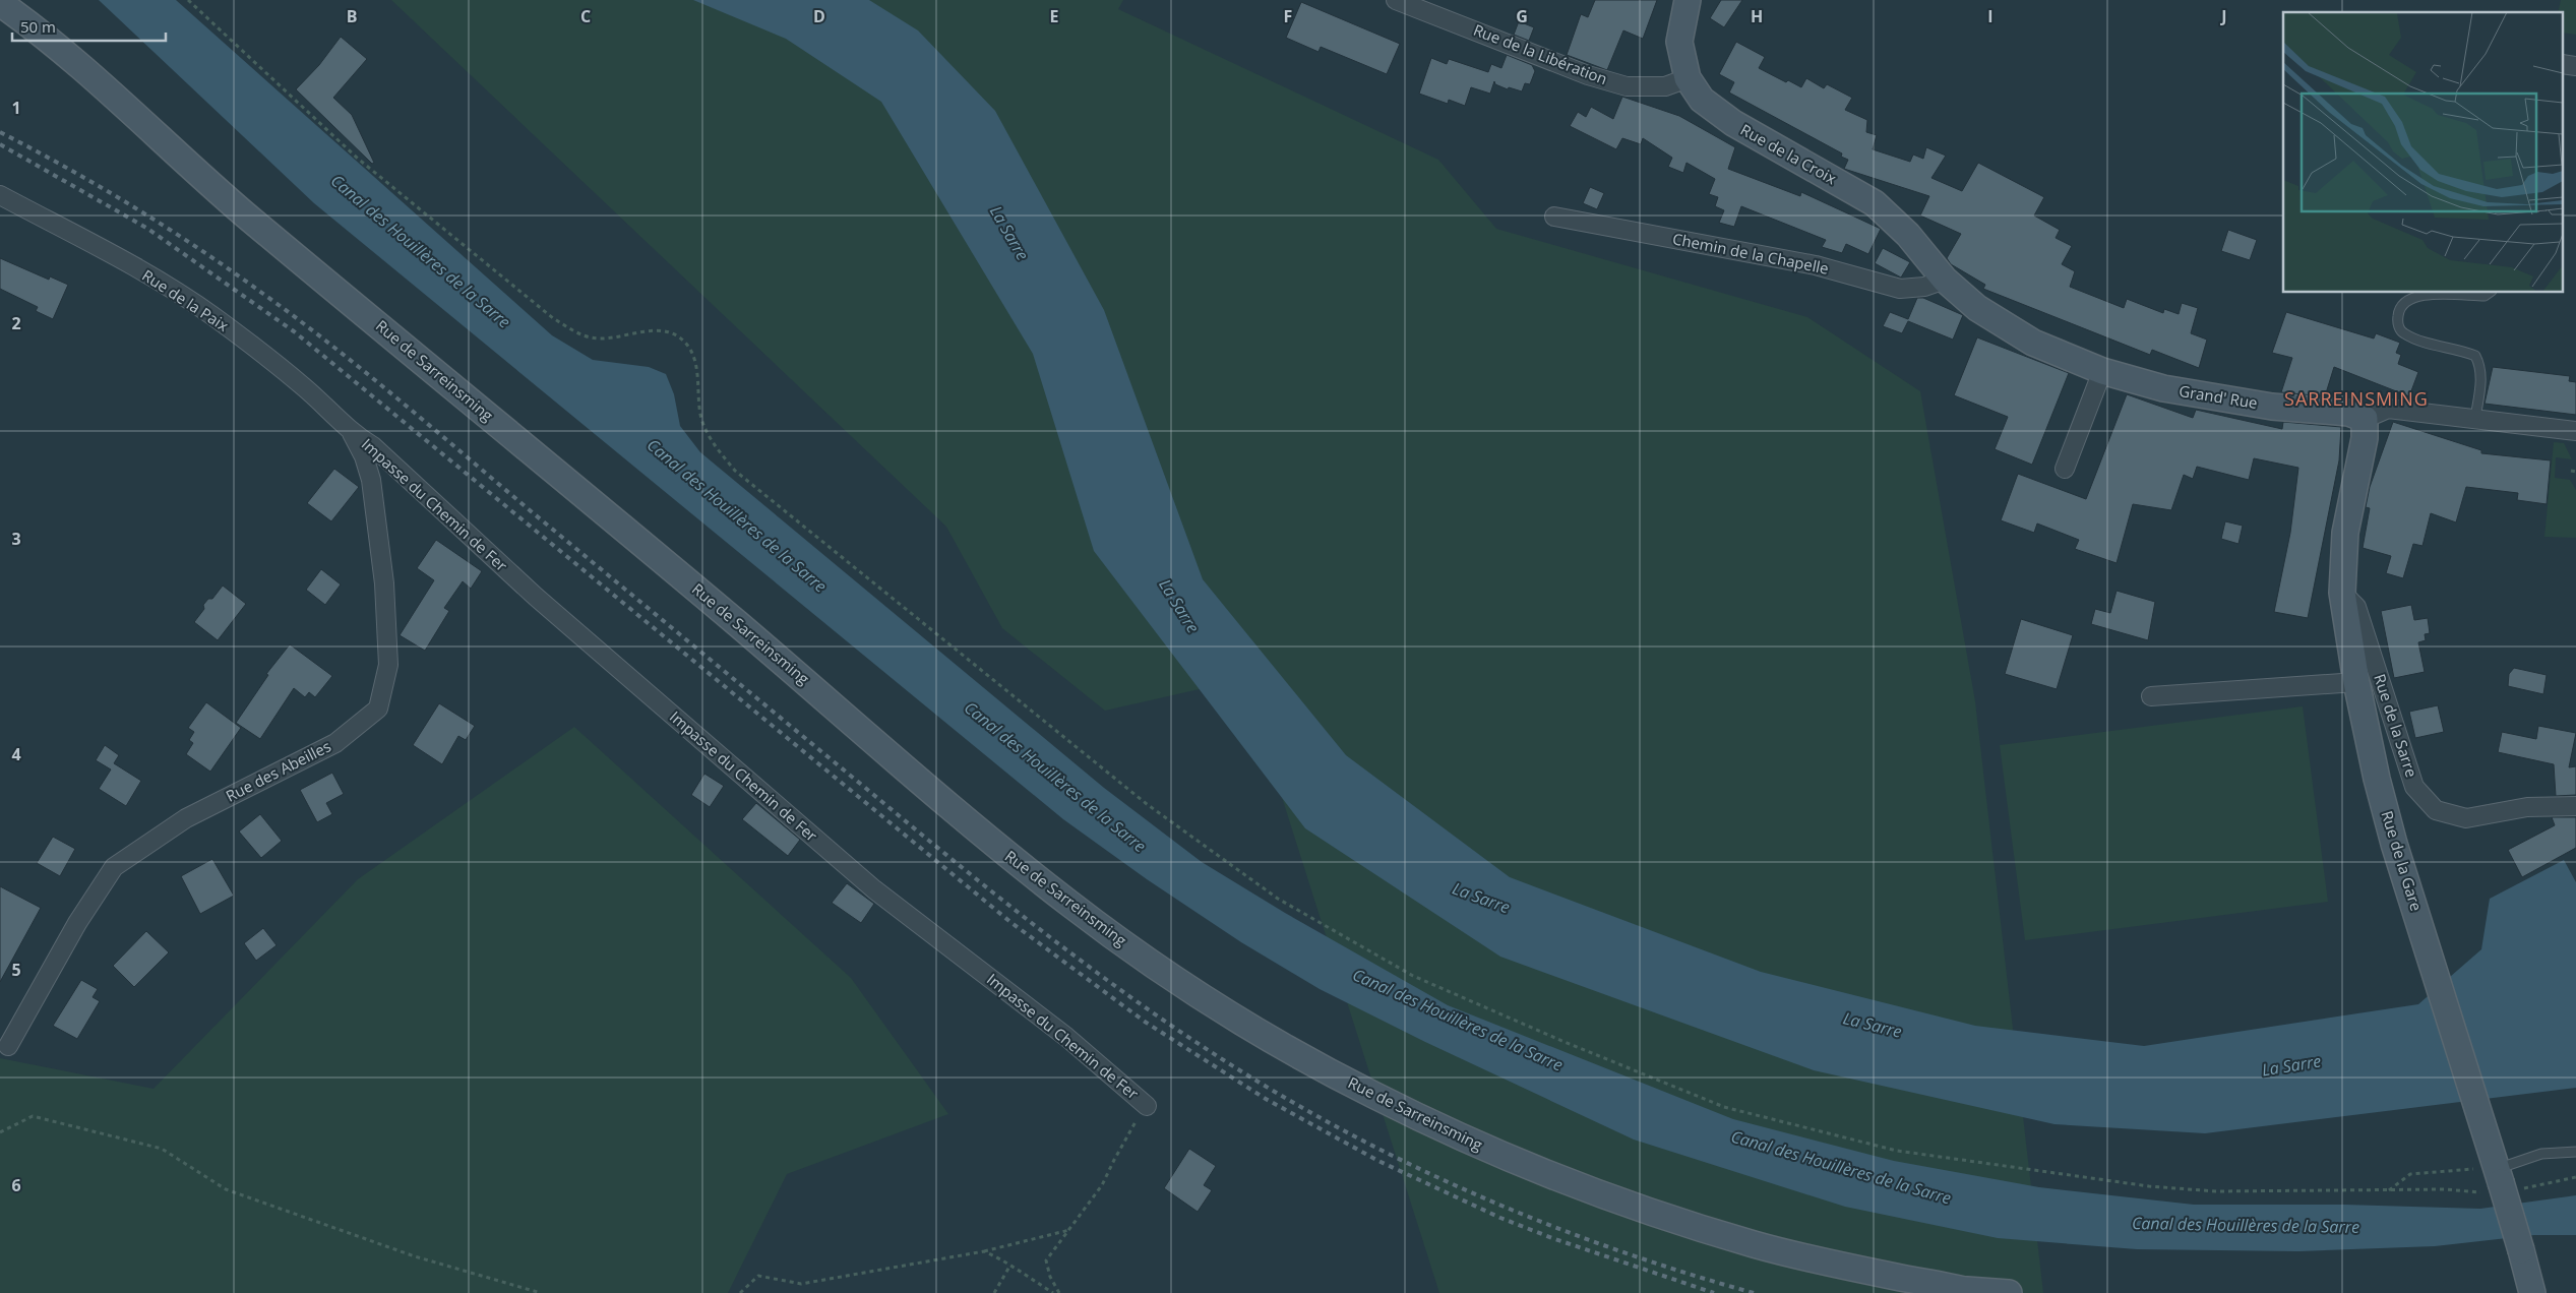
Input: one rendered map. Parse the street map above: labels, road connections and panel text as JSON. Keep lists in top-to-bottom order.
{
  "streets": {
    "street": [
      "Rue de la Libération",
      "Rue de la Croix",
      "Chemin de la Chapelle",
      "Rue de la Paix",
      "Rue de Sarreinsming",
      "Grand' Rue",
      "Impasse du Chemin de Fer",
      "Rue de la Sarre",
      "Rue des Abeilles",
      "Rue de la Gare"
    ]
  },
  "crossings": [
    ["Rue de la Libération", "Rue de la Croix"],
    ["Rue de la Croix", "Chemin de la Chapelle"],
    ["Rue de la Croix", "Grand' Rue"],
    ["Chemin de la Chapelle", "Grand' Rue"],
    ["Rue de la Paix", "Impasse du Chemin de Fer"],
    ["Rue de la Paix", "Rue des Abeilles"],
    ["Grand' Rue", "Rue de la Gare"],
    ["Impasse du Chemin de Fer", "Rue des Abeilles"],
    ["Rue de la Sarre", "Rue de la Gare"]
  ],
  "districts": ["SARREINSMING"],
  "water": ["La Sarre", "Canal des Houillères de la Sarre"],
  "scale_bar": "50 m",
  "grid": {
    "columns": [
      "B",
      "C",
      "D",
      "E",
      "F",
      "G",
      "H",
      "I",
      "J"
    ],
    "rows": [
      "1",
      "2",
      "3",
      "4",
      "5",
      "6"
    ]
  }
}
